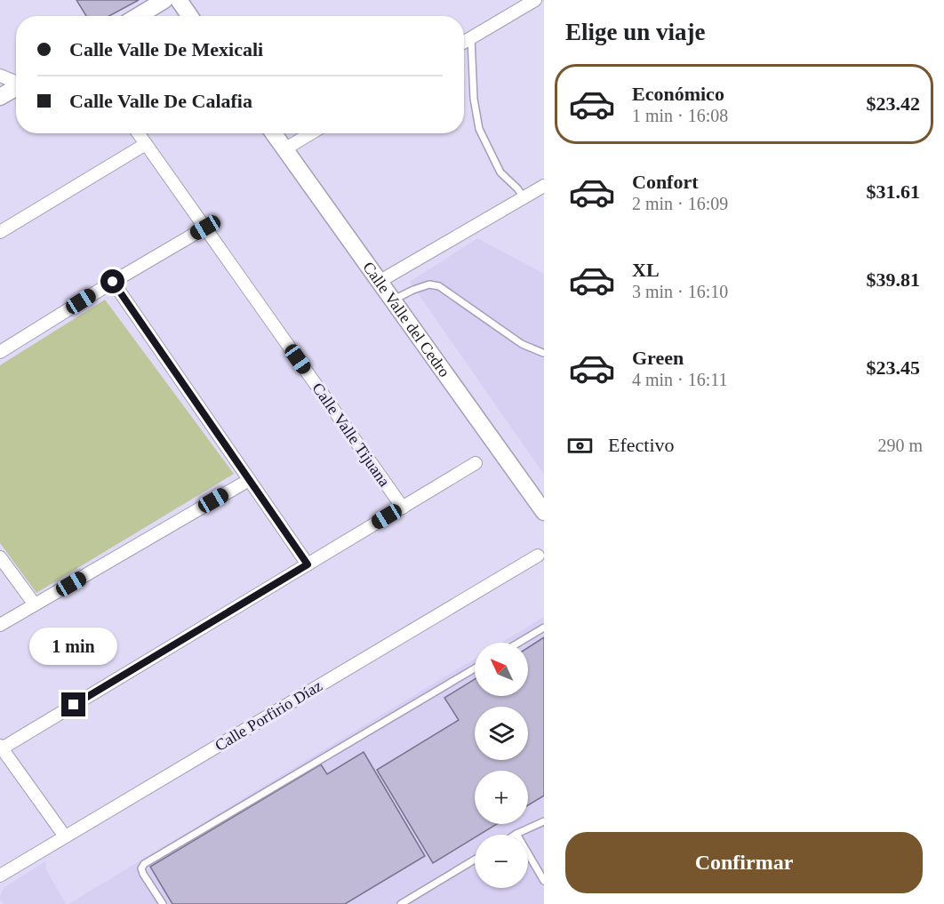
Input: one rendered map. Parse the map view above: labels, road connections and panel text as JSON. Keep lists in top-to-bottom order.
{
  "streets": {
    "street": ["Calle Valle del Cedro", "Calle Valle Tijuana", "Calle Porfirio Díaz"]
  },
  "north": "top left",
  "page": {
    "heading": "Elige un viaje",
    "banner": ["Calle Valle De Mexicali", "Calle Valle De Calafia"],
    "list": [
      {
        "name": "Económico",
        "note": "1 min · 16:08",
        "value": "$23.42"
      },
      {
        "name": "Confort",
        "note": "2 min · 16:09",
        "value": "$31.61"
      },
      {
        "name": "XL",
        "note": "3 min · 16:10",
        "value": "$39.81"
      },
      {
        "name": "Green",
        "note": "4 min · 16:11",
        "value": "$23.45"
      }
    ],
    "pay": ["Efectivo", "290 m"],
    "bubble": "1 min",
    "map_buttons": ["+", "−"],
    "buttons": "Confirmar"
  }
}
